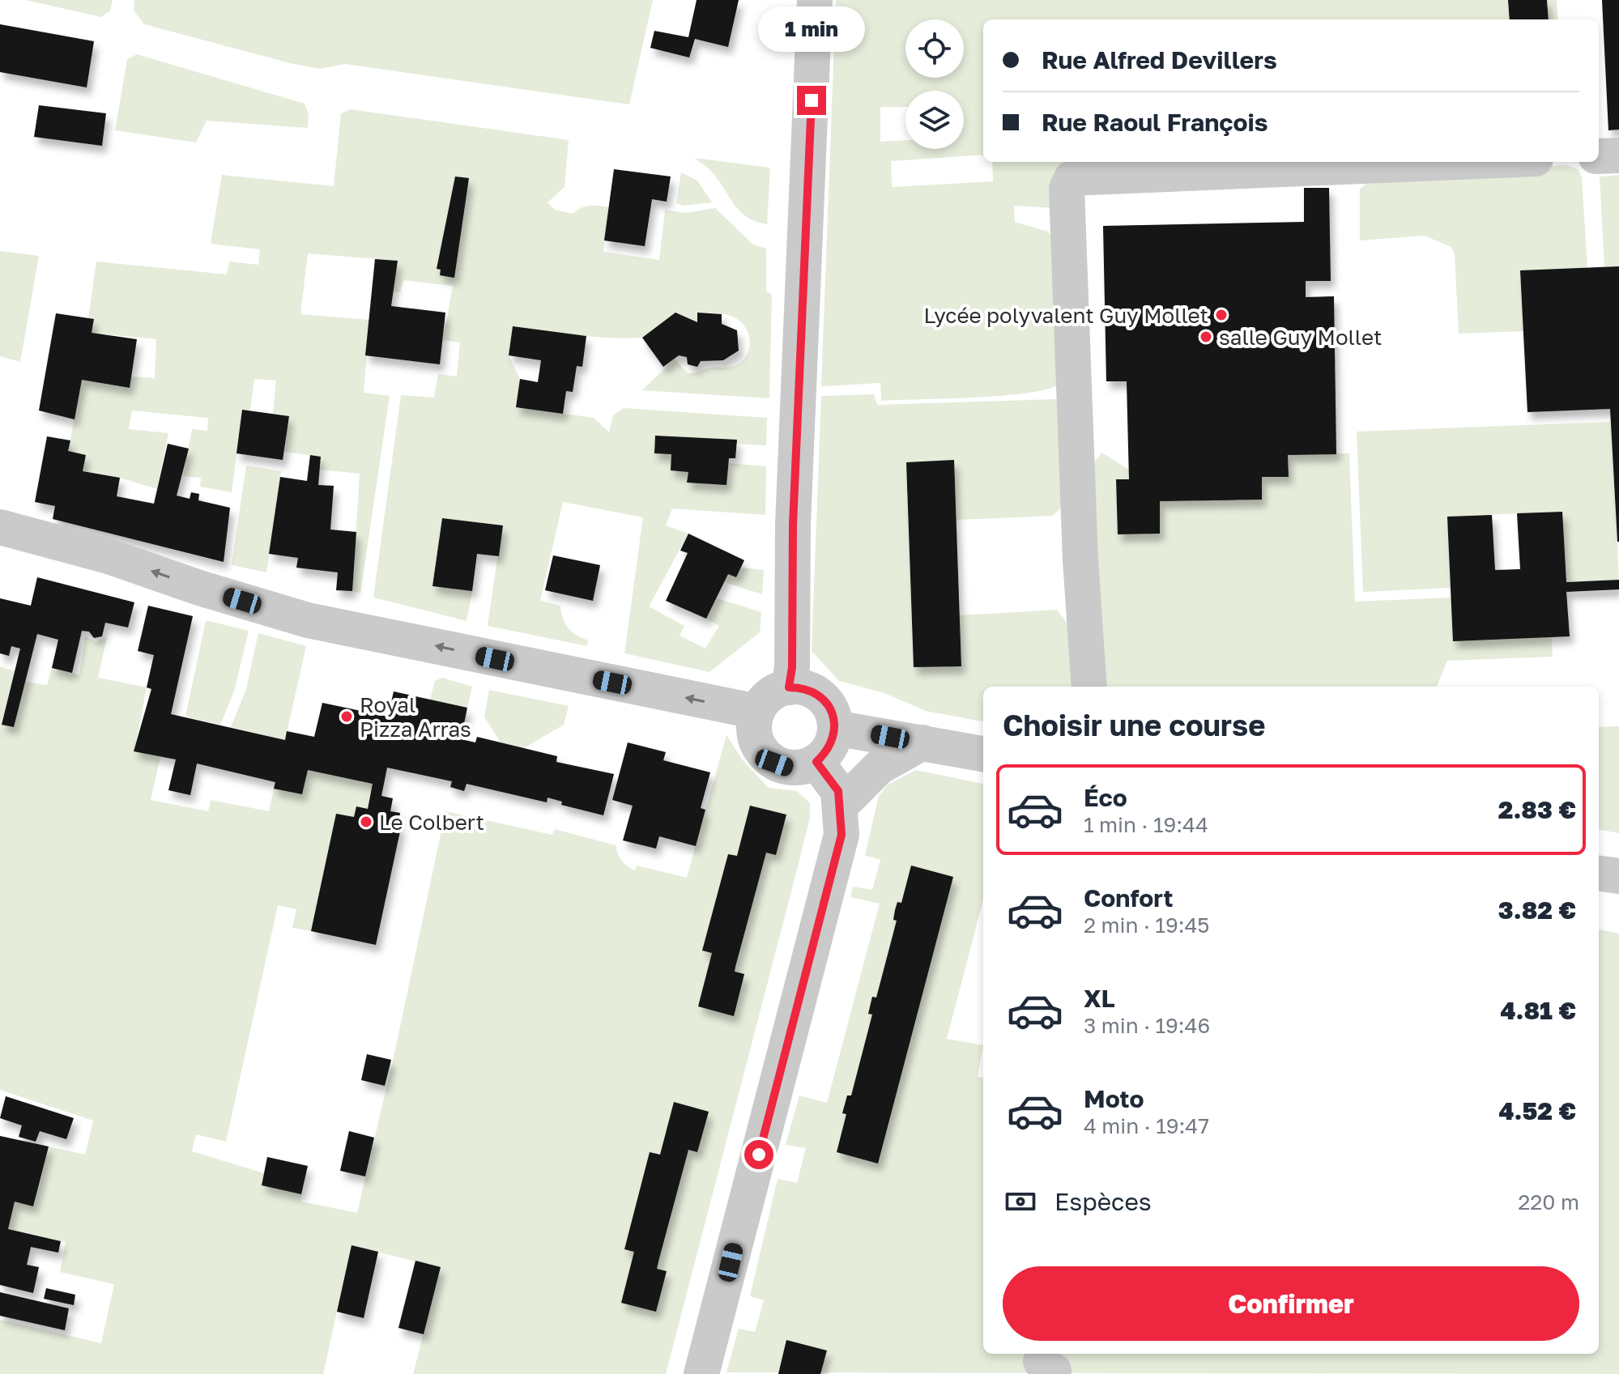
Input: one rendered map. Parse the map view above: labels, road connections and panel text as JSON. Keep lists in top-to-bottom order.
{
  "places": [
    "Lycée polyvalent Guy Mollet",
    "salle Guy Mollet",
    "Royal Pizza Arras",
    "Le Colbert"
  ],
  "page": {
    "bubble": "1 min",
    "banner": ["Rue Alfred Devillers", "Rue Raoul François"],
    "heading": "Choisir une course",
    "list": [
      {
        "name": "Éco",
        "note": "1 min · 19:44",
        "value": "2.83 €"
      },
      {
        "name": "Confort",
        "note": "2 min · 19:45",
        "value": "3.82 €"
      },
      {
        "name": "XL",
        "note": "3 min · 19:46",
        "value": "4.81 €"
      },
      {
        "name": "Moto",
        "note": "4 min · 19:47",
        "value": "4.52 €"
      }
    ],
    "pay": ["Espèces", "220 m"],
    "buttons": "Confirmer"
  }
}
